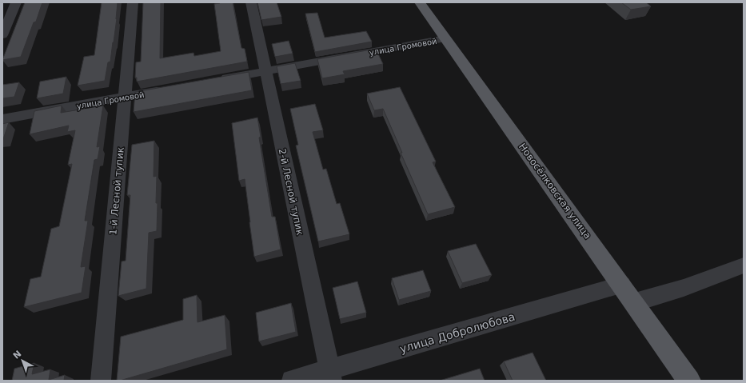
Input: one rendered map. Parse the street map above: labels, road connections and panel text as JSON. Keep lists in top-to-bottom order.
{
  "streets": {
    "main road": ["Новосёлковская улица"],
    "street": [
      "улица Громовой",
      "1-й Лесной тупик",
      "2-й Лесной тупик",
      "улица Добролюбова"
    ]
  },
  "crossings": [
    ["улица Громовой", "1-й Лесной тупик"],
    ["улица Громовой", "Новосёлковская улица"],
    ["улица Громовой", "2-й Лесной тупик"],
    ["Новосёлковская улица", "улица Добролюбова"],
    ["2-й Лесной тупик", "улица Добролюбова"]
  ],
  "north": "top left"
}
